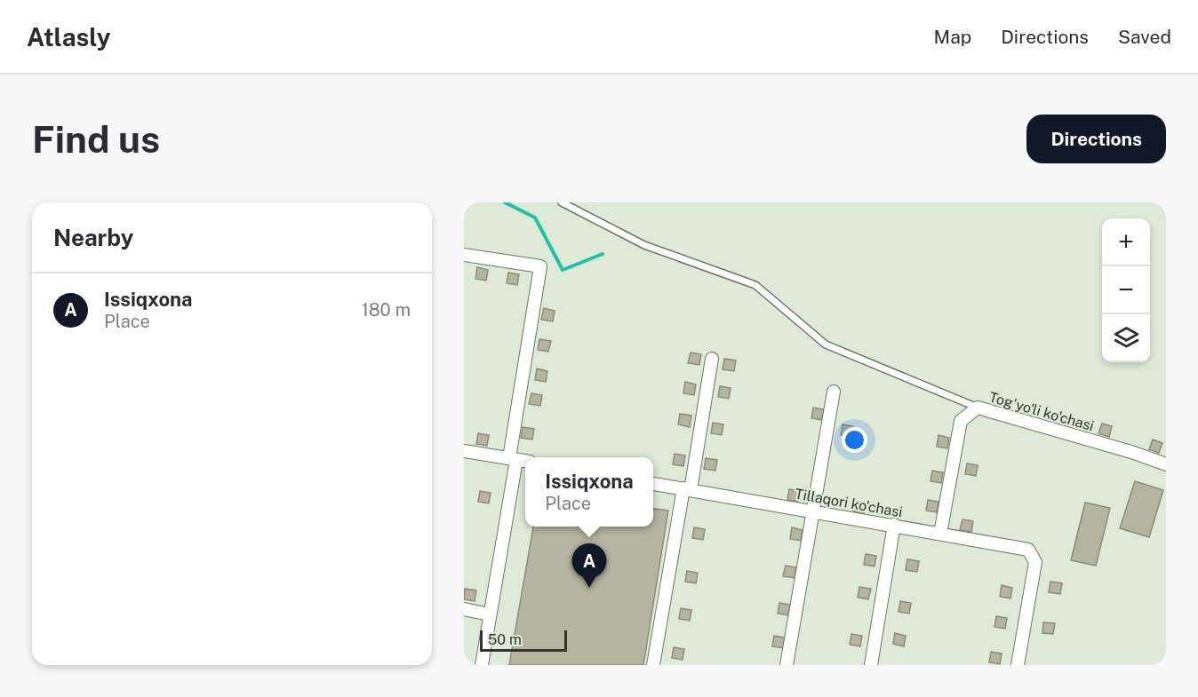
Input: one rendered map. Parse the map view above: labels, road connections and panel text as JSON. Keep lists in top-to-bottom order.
{
  "streets": {
    "street": ["Tog'yo'li ko'chasi", "Tillaqori ko'chasi"]
  },
  "crossings": [
    ["Tog'yo'li ko'chasi", "Tillaqori ko'chasi"]
  ],
  "scale_bar": "50 m",
  "page": {
    "header": "Atlasly",
    "nav": ["Map", "Directions", "Saved"],
    "buttons": "Directions",
    "title": "Find us",
    "heading": "Nearby",
    "map_buttons": ["+", "−"],
    "list": [
      {
        "mark": "A",
        "name": "Issiqxona",
        "note": "Place",
        "value": "180 m"
      }
    ],
    "popup": ["Issiqxona", "Place"],
    "pins": "A",
    "scale": "50 m"
  }
}
